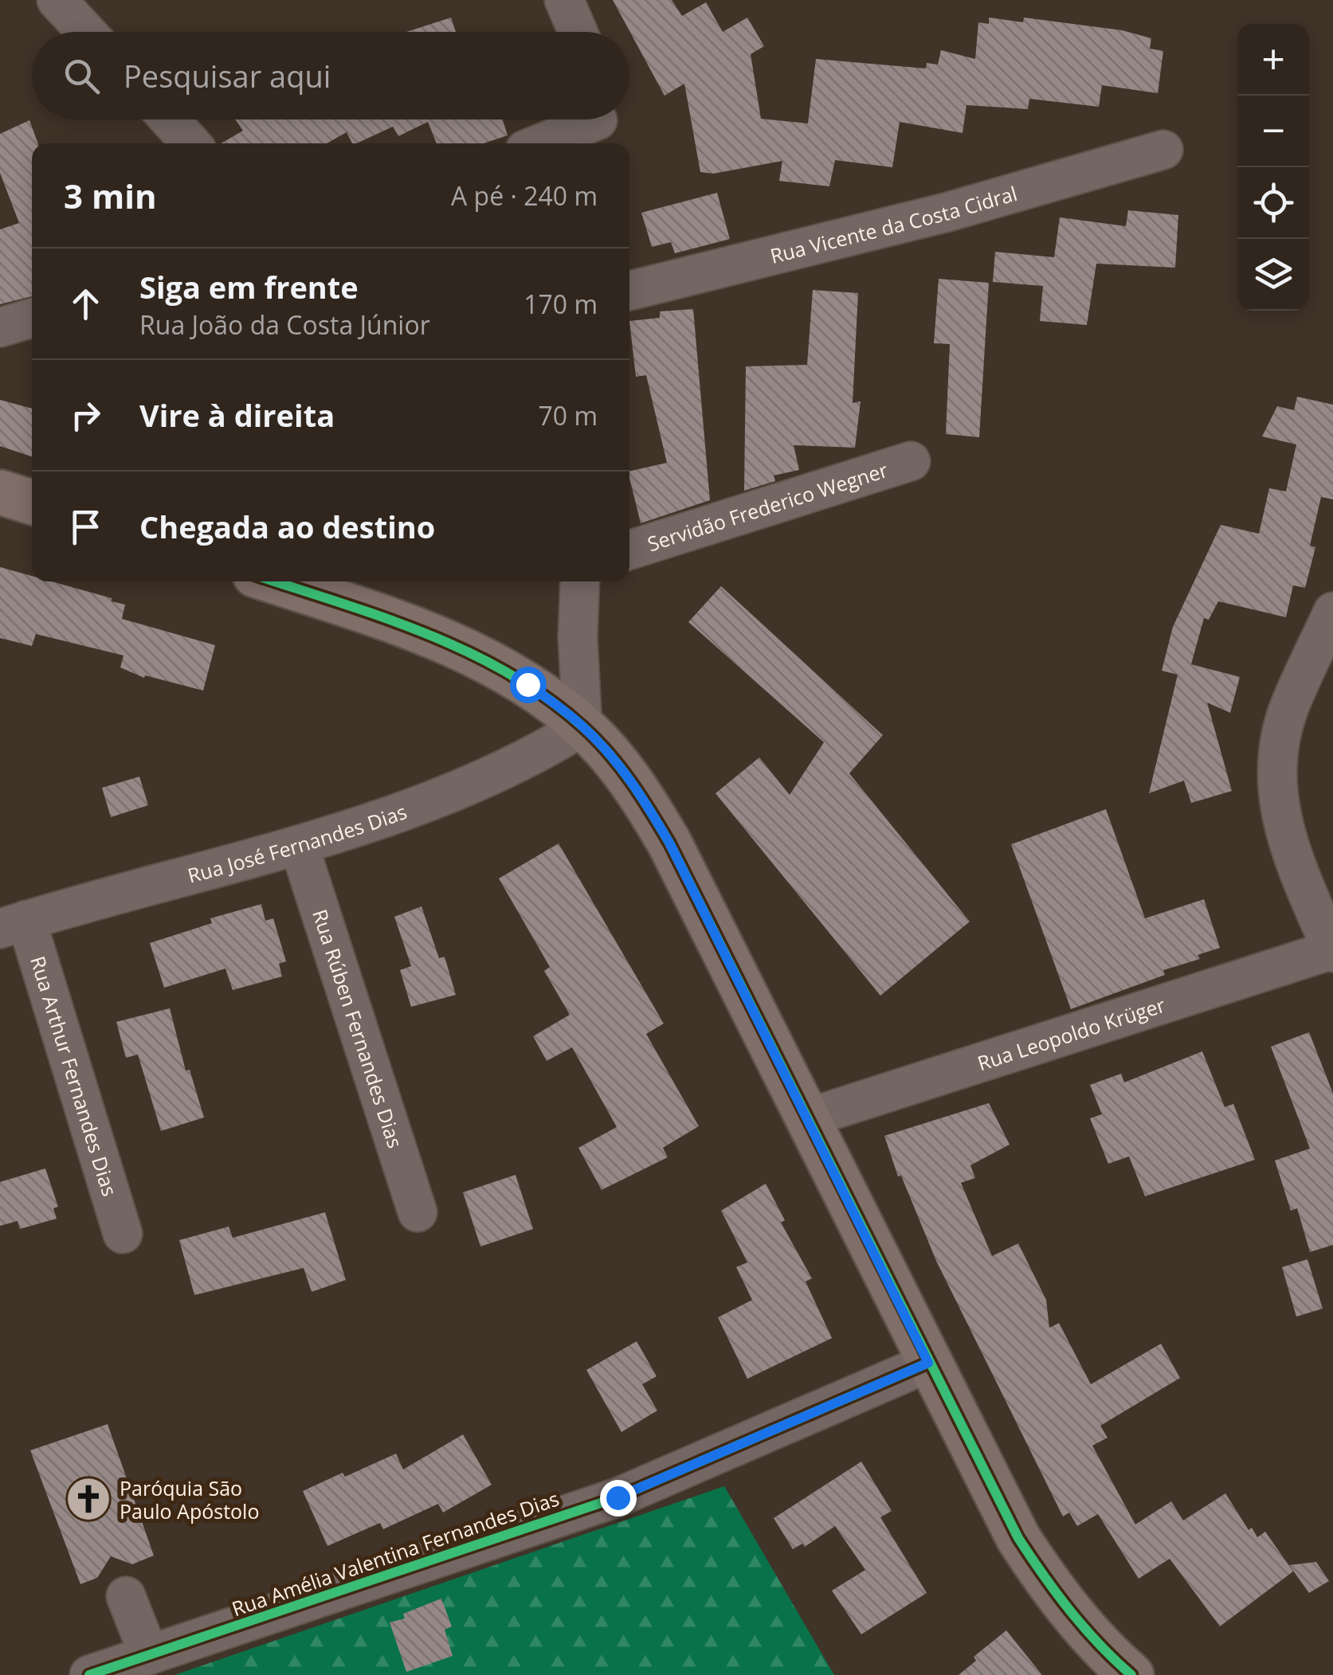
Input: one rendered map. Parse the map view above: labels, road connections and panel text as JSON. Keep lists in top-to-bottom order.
{
  "streets": {
    "street": [
      "Rua Vicente da Costa Cidral",
      "Servidão Frederico Wegner",
      "Rua José Fernandes Dias",
      "Rua Rúben Fernandes Dias",
      "Rua Leopoldo Krüger",
      "Rua Arthur Fernandes Dias",
      "Rua Amélia Valentina Fernandes Dias"
    ]
  },
  "crossings": [
    ["Rua José Fernandes Dias", "Rua Rúben Fernandes Dias"],
    ["Rua José Fernandes Dias", "Rua Arthur Fernandes Dias"]
  ],
  "places": {
    "church": ["Paróquia São Paulo Apóstolo"]
  },
  "page": {
    "map_buttons": ["+", "−"],
    "search": "Pesquisar aqui",
    "heading": ["3 min", "A pé · 240 m"],
    "list": [
      ["Siga em frente", "Rua João da Costa Júnior", "170 m"],
      ["Vire à direita", "70 m"],
      "Chegada ao destino"
    ]
  }
}
